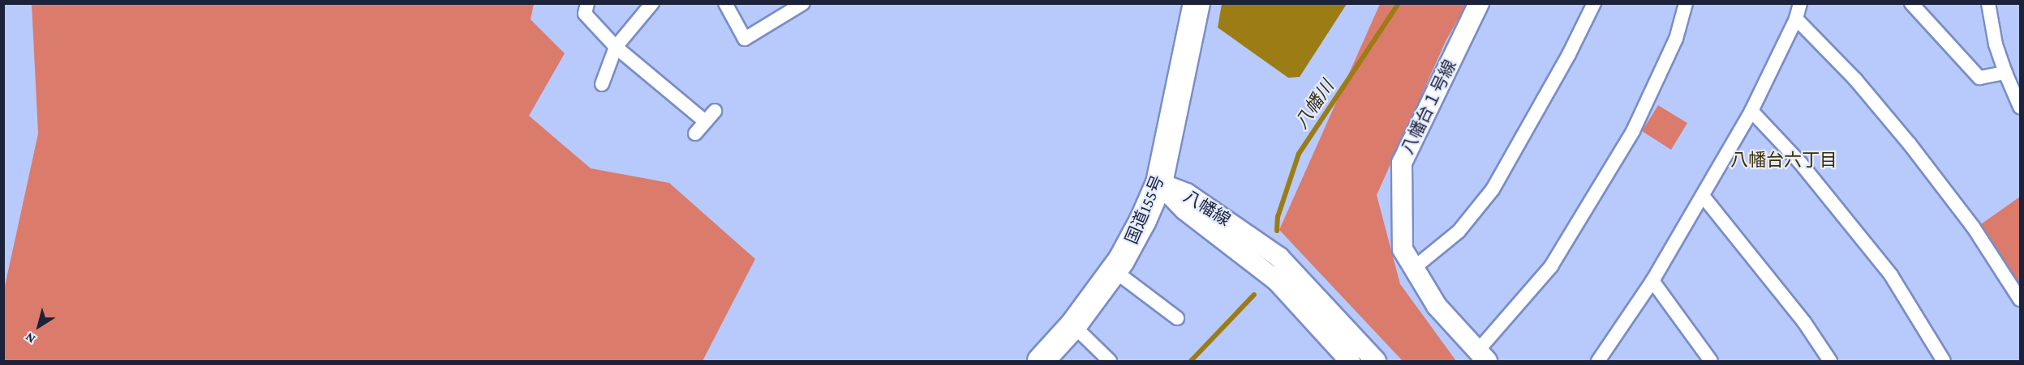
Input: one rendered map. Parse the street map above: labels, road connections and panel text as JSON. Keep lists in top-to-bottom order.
{
  "streets": {
    "highway": ["国道155号"],
    "street": ["八幡台１号線", "八幡線"]
  },
  "crossings": [
    ["八幡線", "国道155号"]
  ],
  "districts": ["八幡台六丁目"],
  "water": ["八幡川"],
  "north": "bottom left"
}
